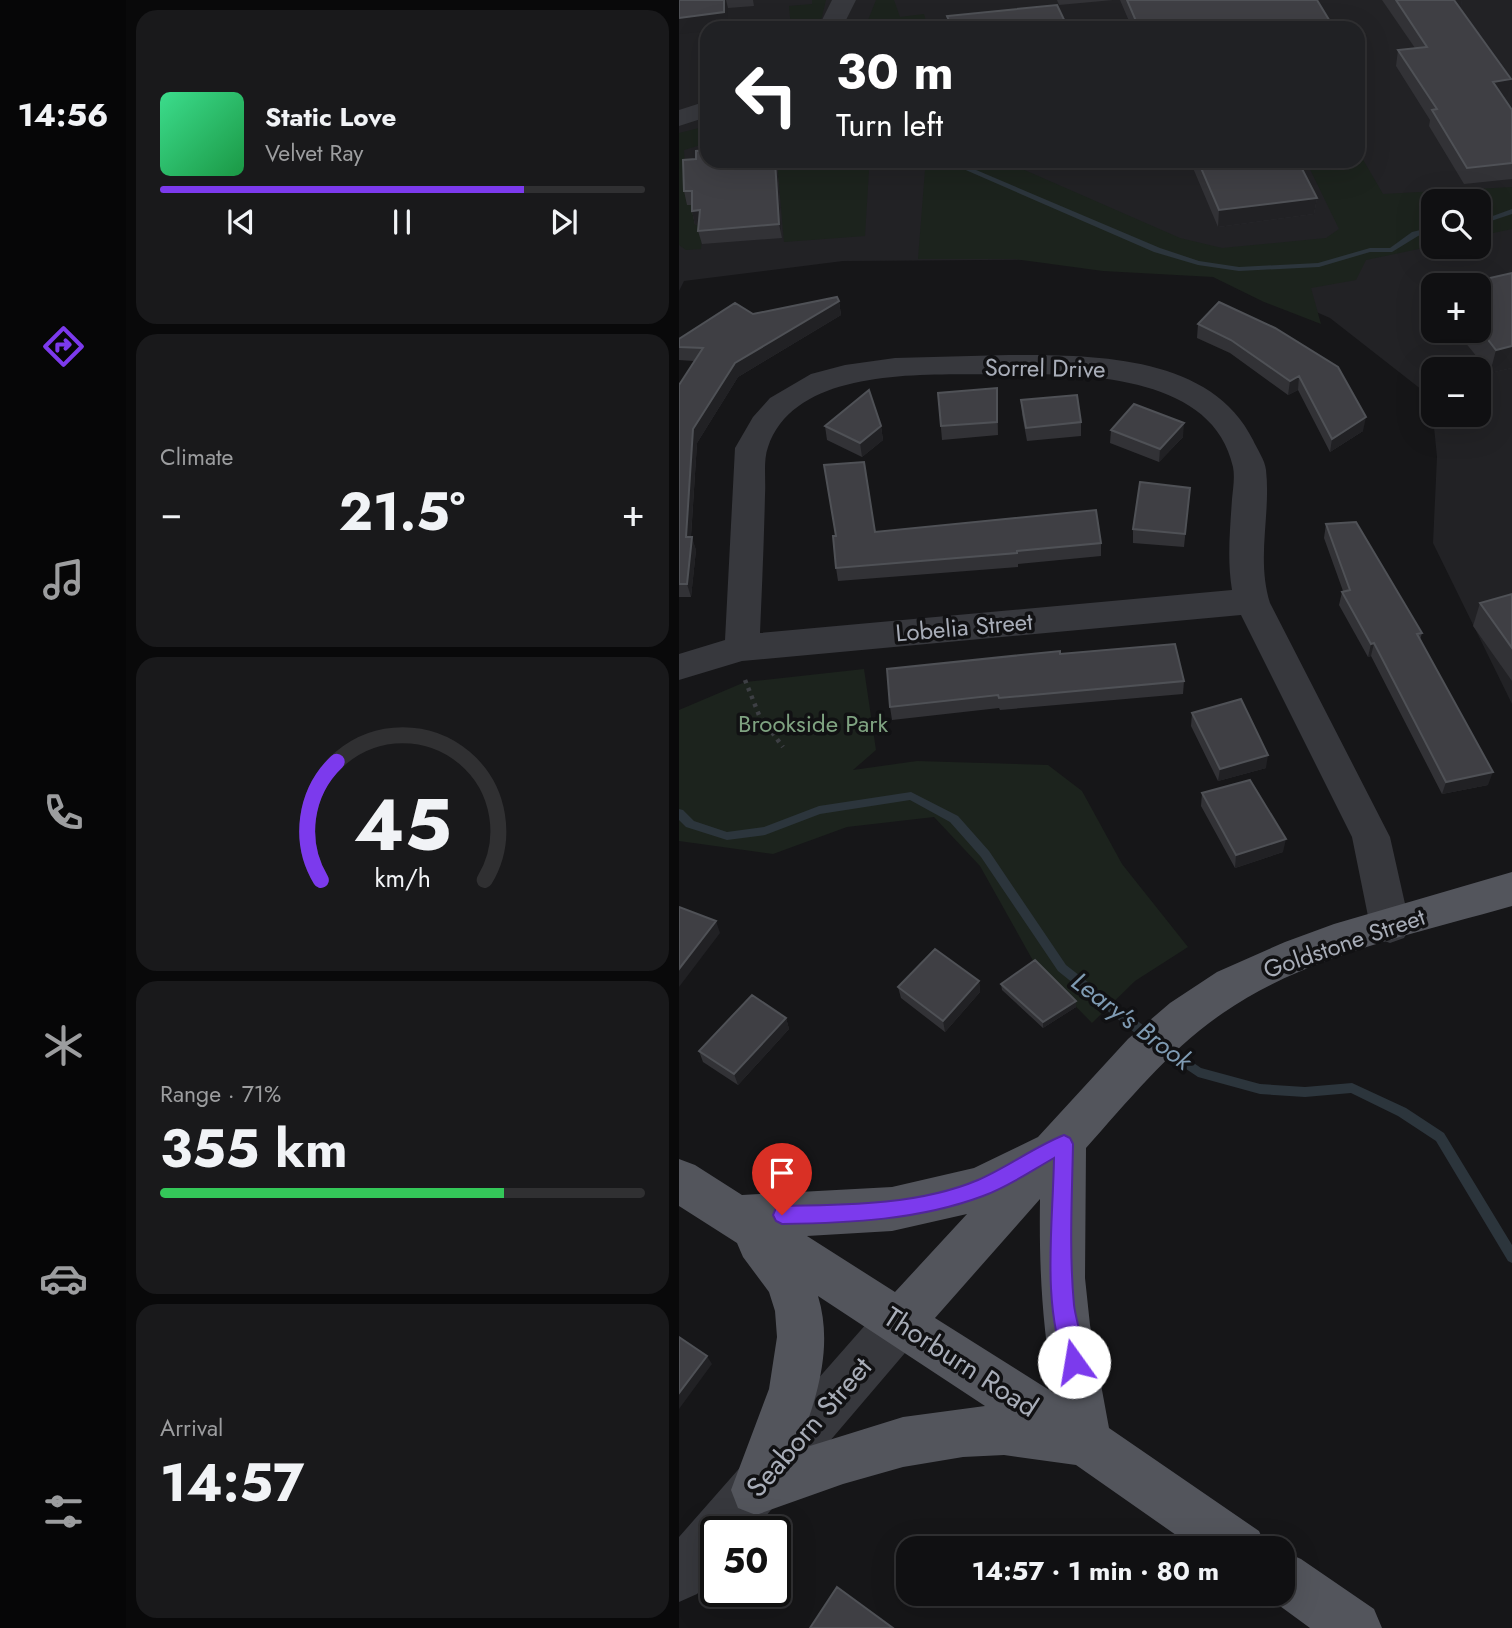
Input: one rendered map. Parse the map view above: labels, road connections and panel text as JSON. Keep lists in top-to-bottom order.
{
  "streets": {
    "main road": ["Goldstone Street", "Thorburn Road"],
    "street": ["Sorrel Drive", "Lobelia Street", "Seaborn Street"]
  },
  "crossings": [
    ["Sorrel Drive", "Lobelia Street"],
    ["Sorrel Drive", "Goldstone Street"],
    ["Goldstone Street", "Thorburn Road"],
    ["Goldstone Street", "Seaborn Street"],
    ["Thorburn Road", "Seaborn Street"]
  ],
  "water": ["Leary's Brook"],
  "parks": ["Brookside Park"],
  "page": {
    "tabs": "14:56",
    "turn": ["30 m", "Turn left"],
    "song": ["Static Love", "Velvet Ray"],
    "map_buttons": ["+", "−"],
    "tile": [
      "Climate",
      ["Range · 71%", "355 km"],
      ["Arrival", "14:57"]
    ],
    "heat": ["−", "21.5°", "+"],
    "limit": "50",
    "trip": "14:57 · 1 min · 80 m",
    "gauge": ["45", "km/h"]
  }
}
